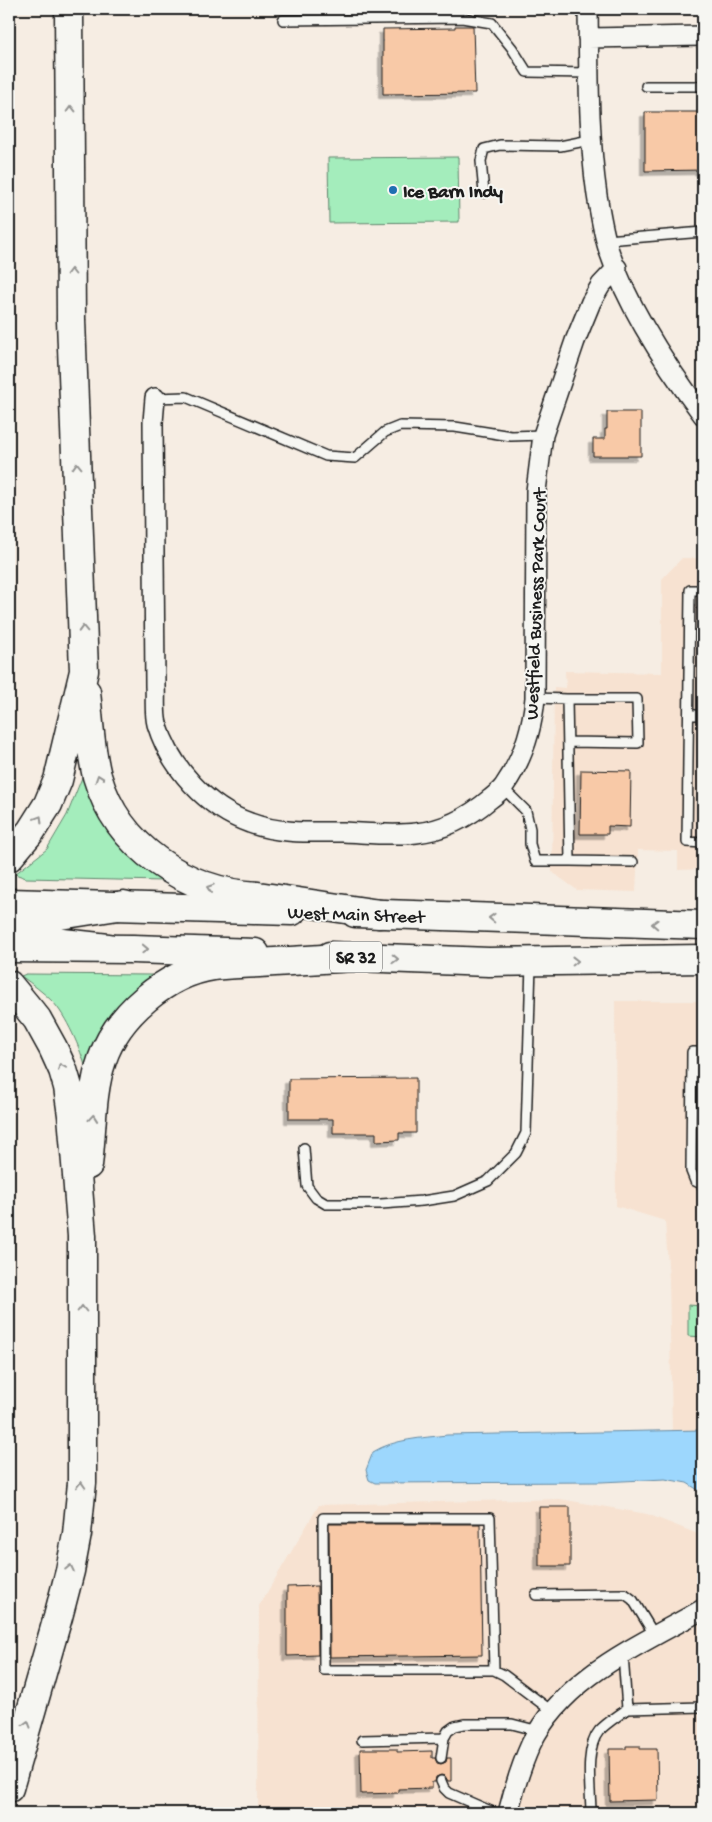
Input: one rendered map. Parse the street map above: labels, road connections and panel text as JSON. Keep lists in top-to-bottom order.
{
  "streets": {
    "main road": ["West Main Street", "SR 32"],
    "street": ["Westfield Business Park Court"]
  },
  "places": ["Ice Barn Indy"]
}
